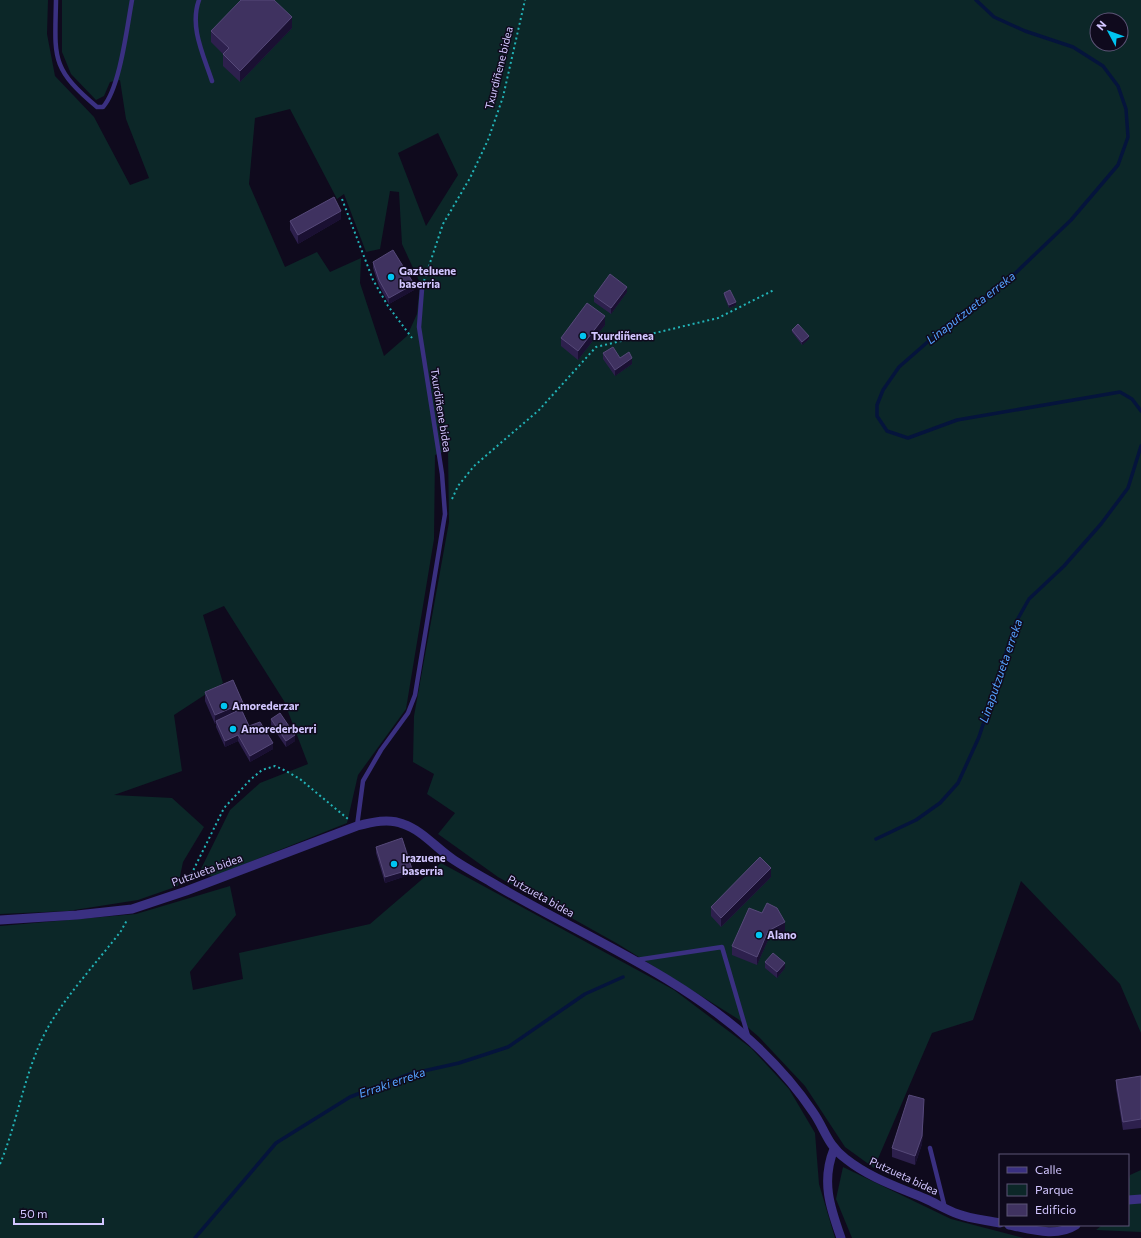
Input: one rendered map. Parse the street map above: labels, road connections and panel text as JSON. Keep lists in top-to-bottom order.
{
  "streets": {
    "street": ["Putzueta bidea"],
    "lane": ["Txurdiñene bidea"]
  },
  "crossings": [
    ["Txurdiñene bidea", "Putzueta bidea"]
  ],
  "water": ["Linaputzueta erreka", "Erraki erreka"],
  "places": [
    "Gazteluene baserria",
    "Txurdiñenea",
    "Amorederzar",
    "Amorederberri",
    "Irazuene baserria",
    "Alano"
  ],
  "legend": ["Calle", "Parque", "Edificio"],
  "scale_bar": "50 m",
  "north": "top left"
}
